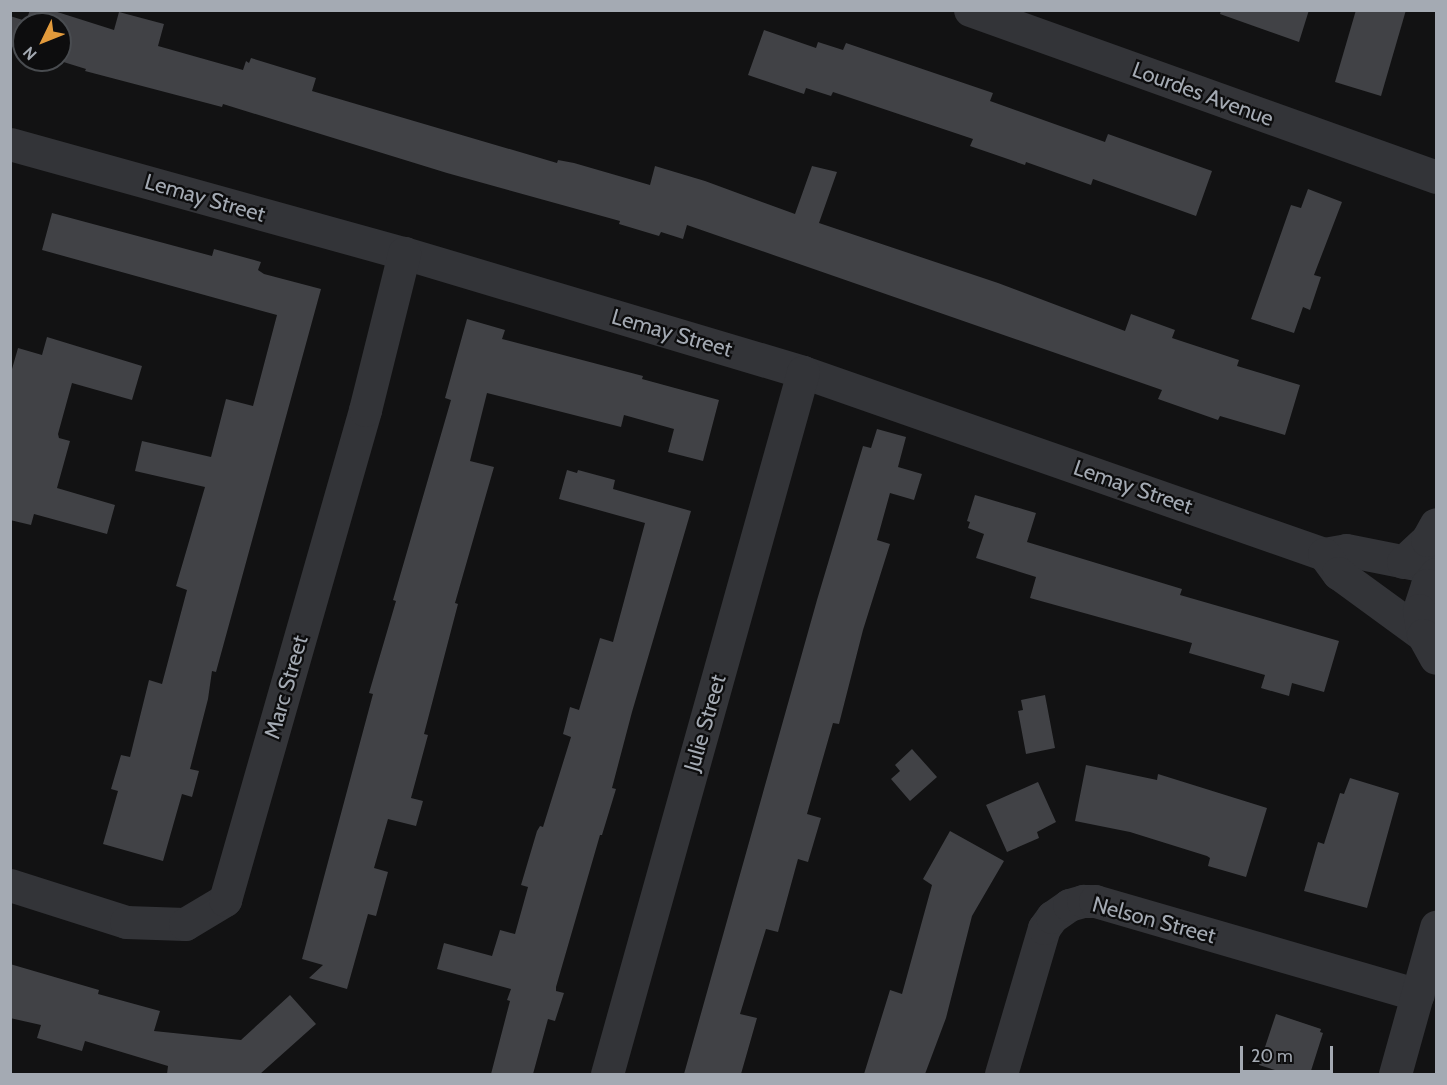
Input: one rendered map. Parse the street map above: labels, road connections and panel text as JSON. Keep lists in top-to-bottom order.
{
  "streets": {
    "street": [
      "Lourdes Avenue",
      "Lemay Street",
      "Marc Street",
      "Julie Street",
      "Nelson Street"
    ]
  },
  "crossings": [
    ["Lemay Street", "Marc Street"],
    ["Lemay Street", "Julie Street"]
  ],
  "scale_bar": "20 m",
  "north": "bottom left"
}
